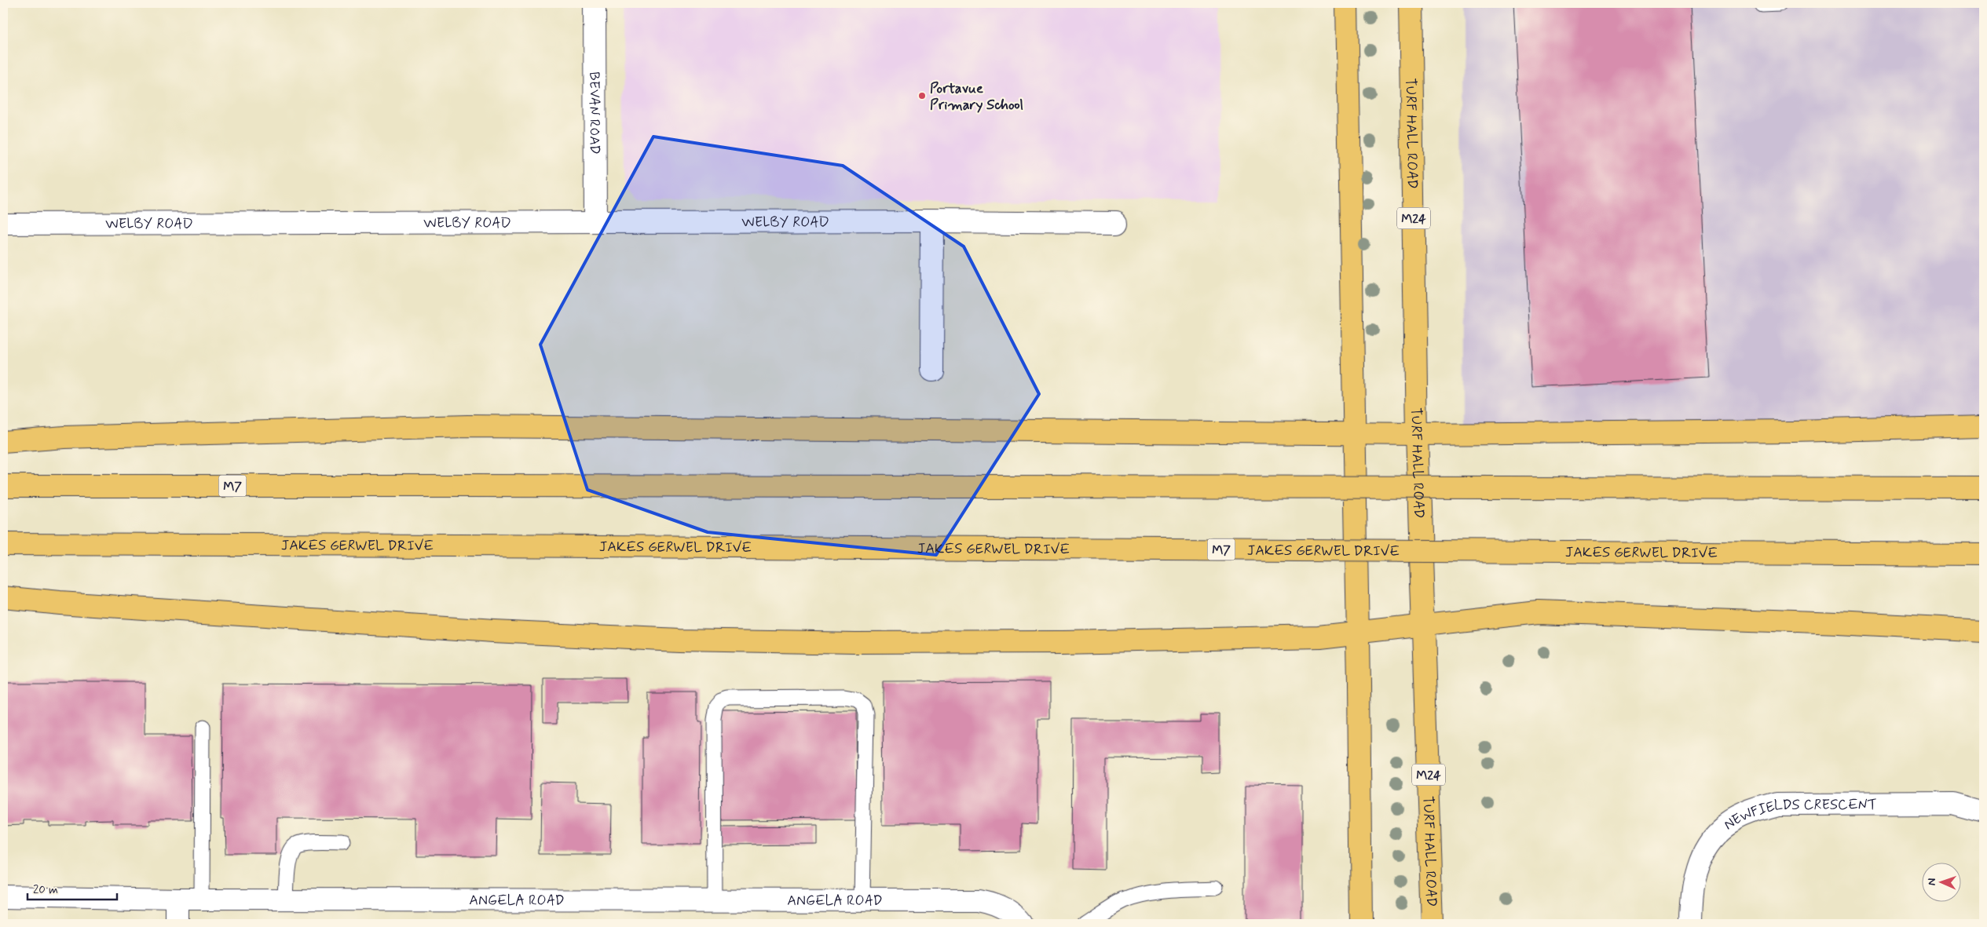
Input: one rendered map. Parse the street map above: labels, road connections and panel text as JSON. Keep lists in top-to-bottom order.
{
  "streets": {
    "main road": [
      "TURF HALL ROAD",
      "M24",
      "M7",
      "JAKES GERWEL DRIVE"
    ],
    "street": [
      "BEVAN ROAD",
      "WELBY ROAD",
      "NEWFIELDS CRESCENT",
      "ANGELA ROAD"
    ]
  },
  "crossings": [
    ["BEVAN ROAD", "WELBY ROAD"]
  ],
  "places": ["Portavue Primary School"],
  "scale_bar": "20 m",
  "north": "left"
}
